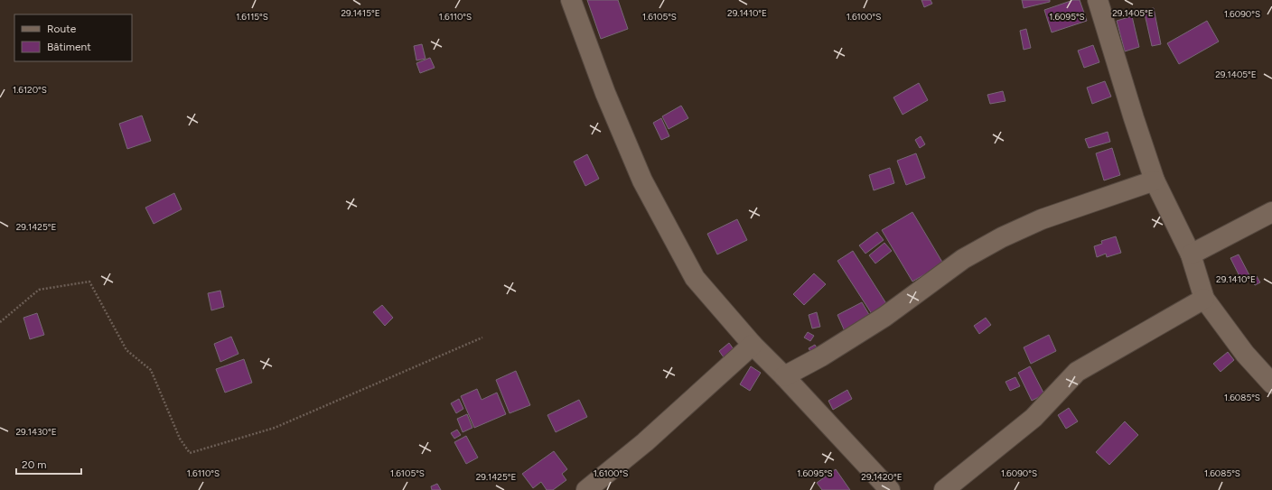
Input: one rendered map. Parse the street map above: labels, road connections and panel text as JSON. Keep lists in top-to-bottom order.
{
  "legend": ["Route", "Bâtiment"],
  "scale_bar": "20 m",
  "coordinates": [
    "29.1415°E",
    "29.1410°E",
    "29.1405°E",
    "1.6090°S",
    "1.6115°S",
    "1.6110°S",
    "1.6105°S",
    "1.6100°S",
    "1.6095°S",
    "1.6120°S",
    "29.1425°E",
    "1.6085°S",
    "29.1430°E",
    "29.1420°E"
  ]
}
